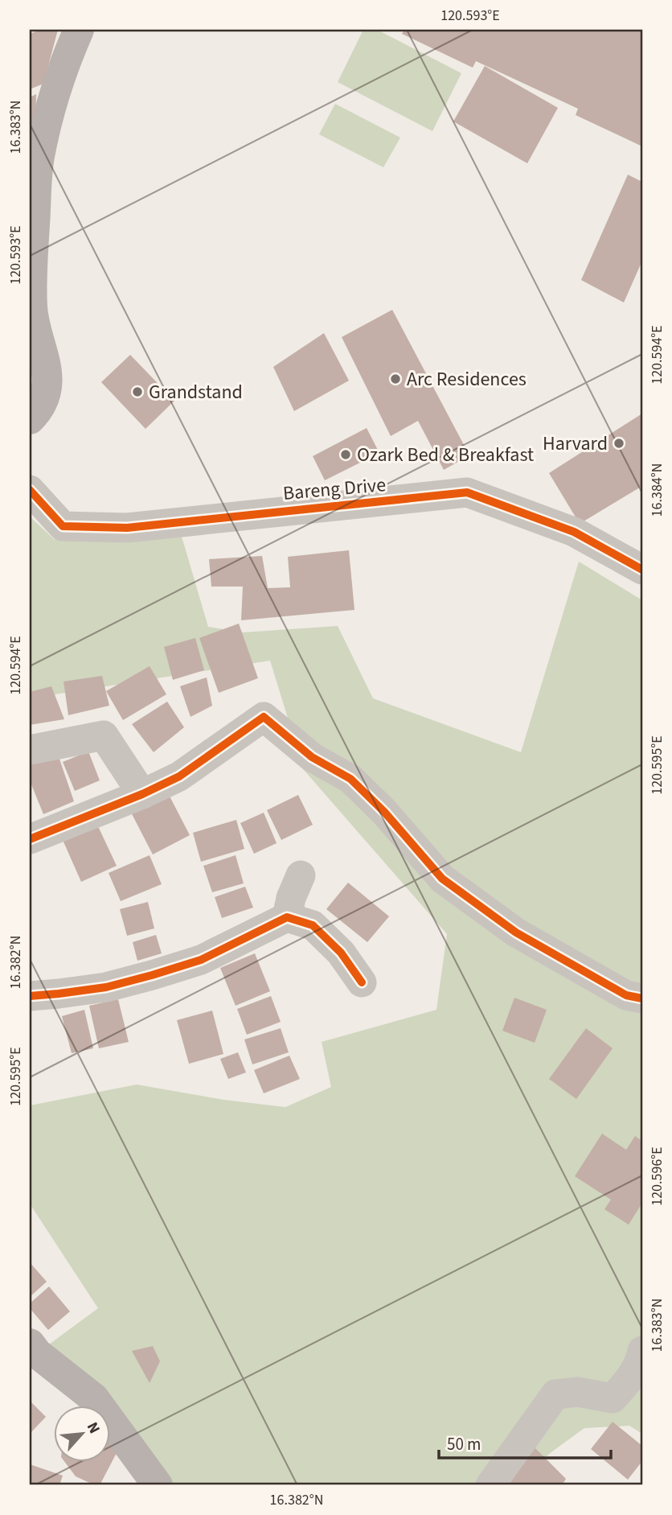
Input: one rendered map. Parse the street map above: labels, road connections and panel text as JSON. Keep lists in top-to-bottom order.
{
  "streets": {
    "street": ["Bareng Drive"]
  },
  "places": [
    "Arc Residences",
    "Grandstand",
    "Harvard",
    "Ozark Bed & Breakfast"
  ],
  "scale_bar": "50 m",
  "north": "top right",
  "coordinates": [
    "120.593°E",
    "16.383°N",
    "120.594°E",
    "16.384°N",
    "120.595°E",
    "16.382°N",
    "120.596°E"
  ]
}
